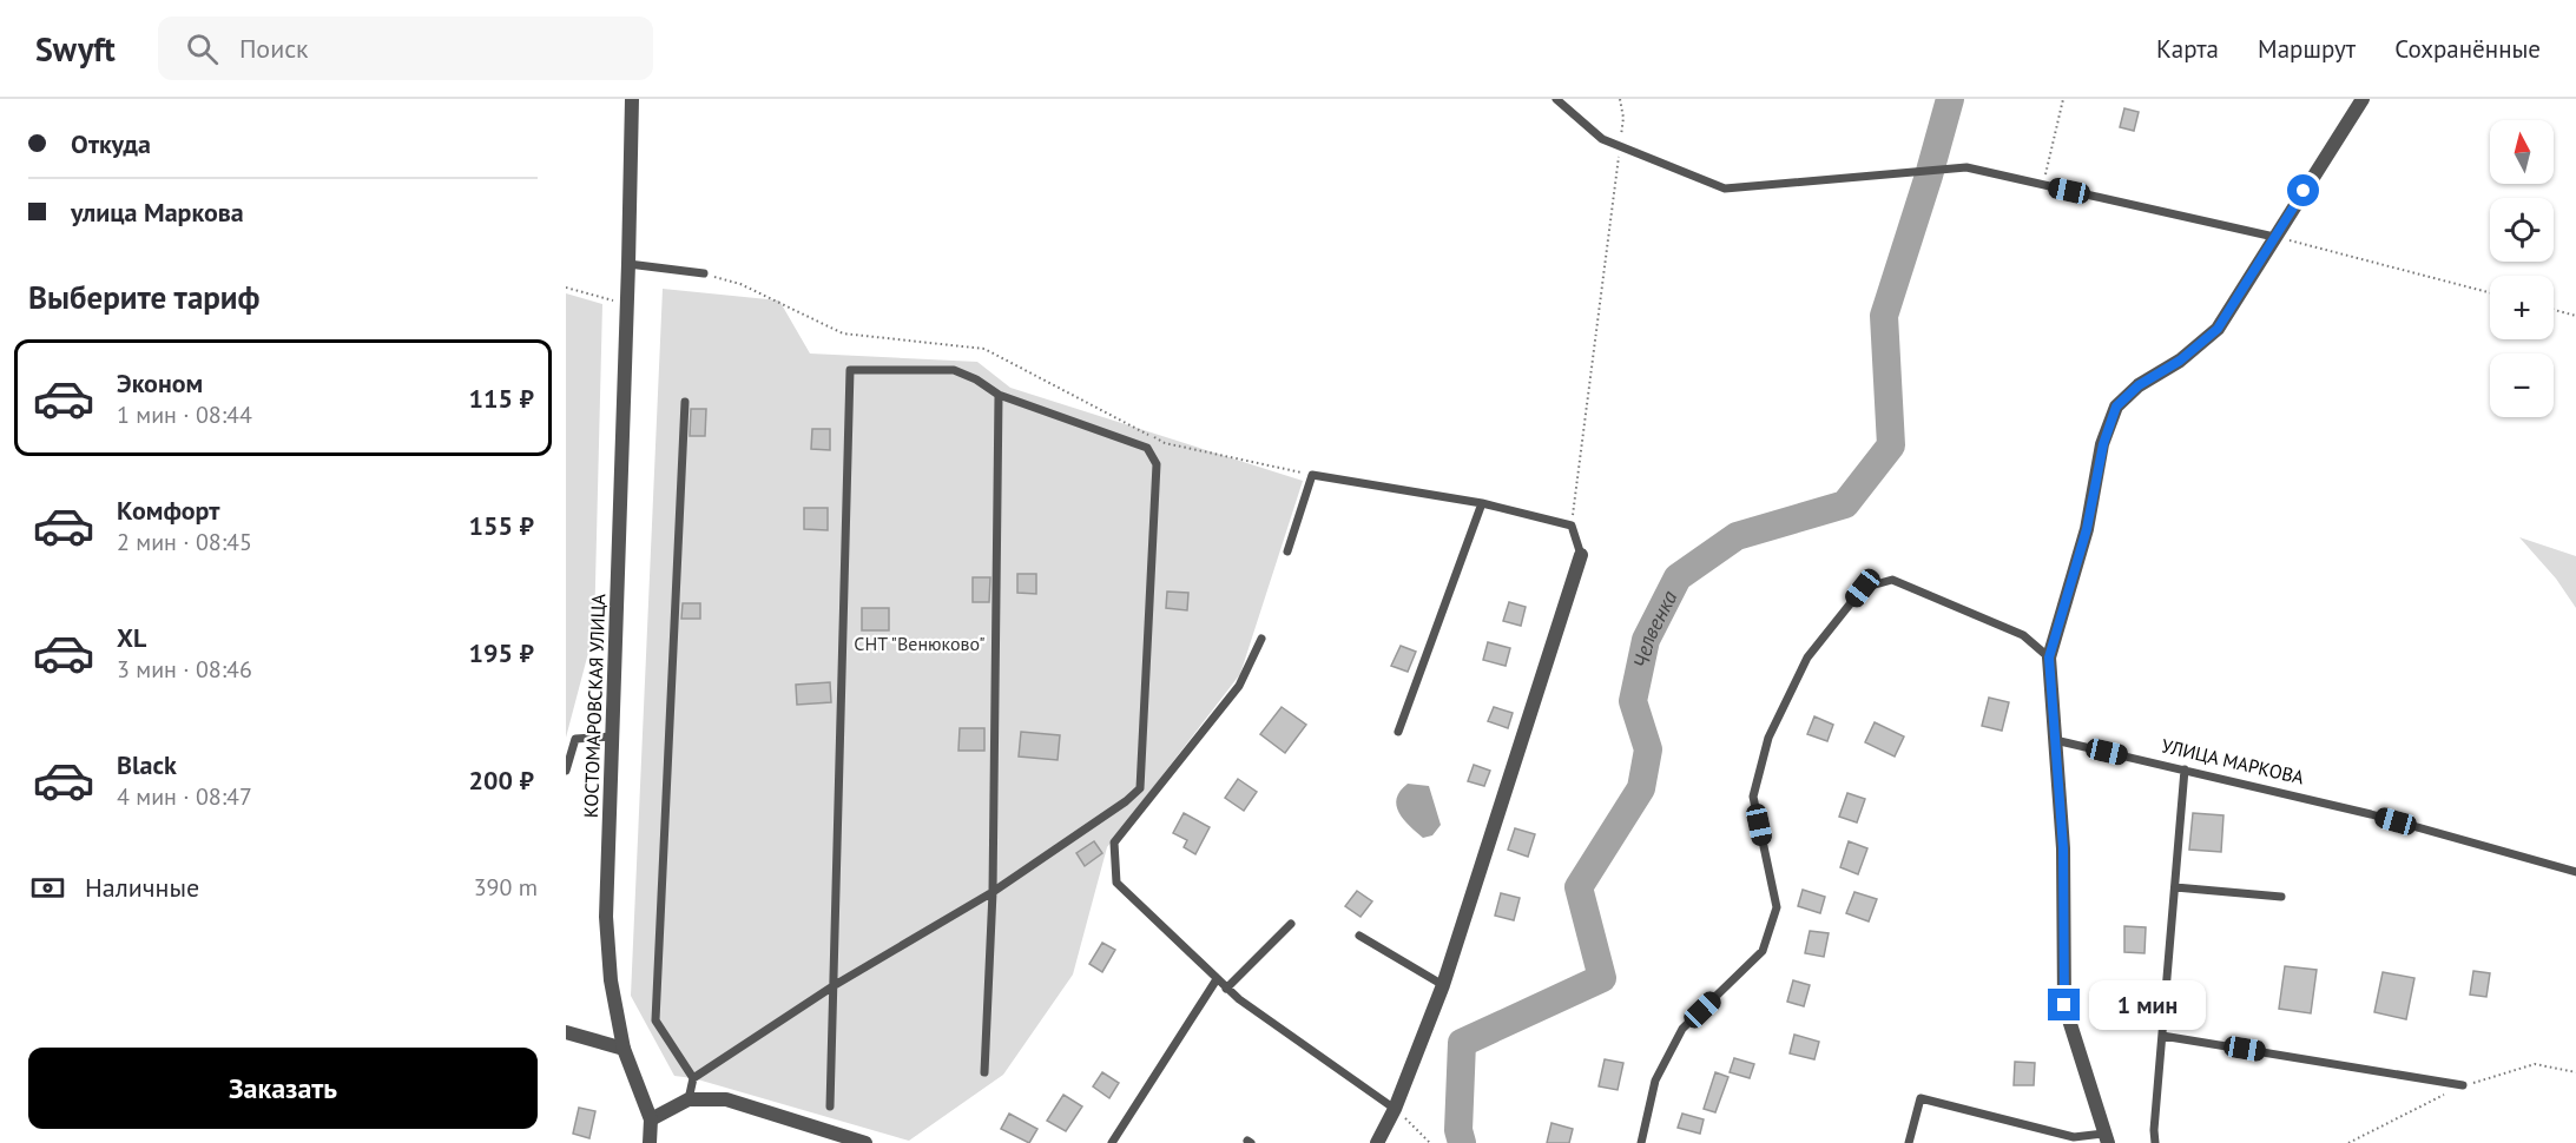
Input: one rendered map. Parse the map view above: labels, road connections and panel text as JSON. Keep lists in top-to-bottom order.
{
  "streets": {
    "street": ["КОСТОМАРОВСКАЯ УЛИЦА"],
    "lane": ["УЛИЦА МАРКОВА"]
  },
  "water": ["Челвенка"],
  "parks": ["СНТ \"Венюково\""],
  "north": "top",
  "page": {
    "header": "Swyft",
    "search": "Поиск",
    "nav": ["Карта", "Маршрут", "Сохранённые"],
    "banner": ["Откуда", "улица Маркова"],
    "map_buttons": ["+", "−"],
    "heading": "Выберите тариф",
    "list": [
      {
        "name": "Эконом",
        "note": "1 мин · 08:44",
        "value": "115 ₽"
      },
      {
        "name": "Комфорт",
        "note": "2 мин · 08:45",
        "value": "155 ₽"
      },
      {
        "name": "XL",
        "note": "3 мин · 08:46",
        "value": "195 ₽"
      },
      {
        "name": "Black",
        "note": "4 мин · 08:47",
        "value": "200 ₽"
      }
    ],
    "pay": ["Наличные", "390 m"],
    "bubble": "1 мин",
    "buttons": "Заказать"
  }
}
